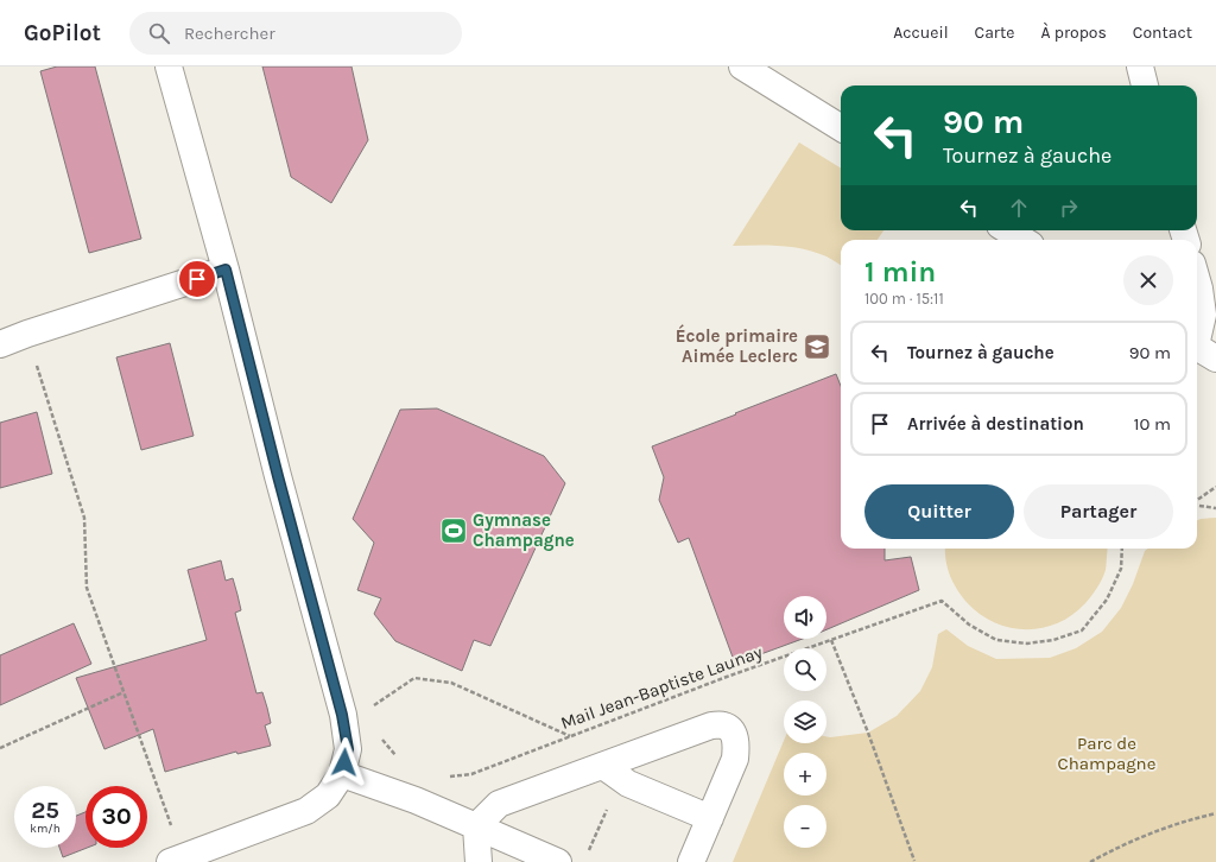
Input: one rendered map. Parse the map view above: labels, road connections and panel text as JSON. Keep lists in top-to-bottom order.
{
  "streets": {
    "path": ["Mail Jean-Baptiste Launay"]
  },
  "parks": ["Parc de Champagne"],
  "places": {
    "school or university": ["École primaire Aimée Leclerc"],
    "sports": ["Gymnase Champagne"]
  },
  "page": {
    "header": "GoPilot",
    "search": "Rechercher",
    "nav": [
      "Accueil",
      "Carte",
      "À propos",
      "Contact"
    ],
    "turn": ["90 m", "Tournez à gauche"],
    "heading": ["1 min", "100 m · 15:11"],
    "list": [
      {
        "name": "Tournez à gauche",
        "value": "90 m"
      },
      {
        "name": "Arrivée à destination",
        "value": "10 m"
      }
    ],
    "buttons": ["Quitter", "Partager"],
    "map_buttons": ["+", "−"],
    "speed": "25 km/h",
    "limit": "30"
  }
}
